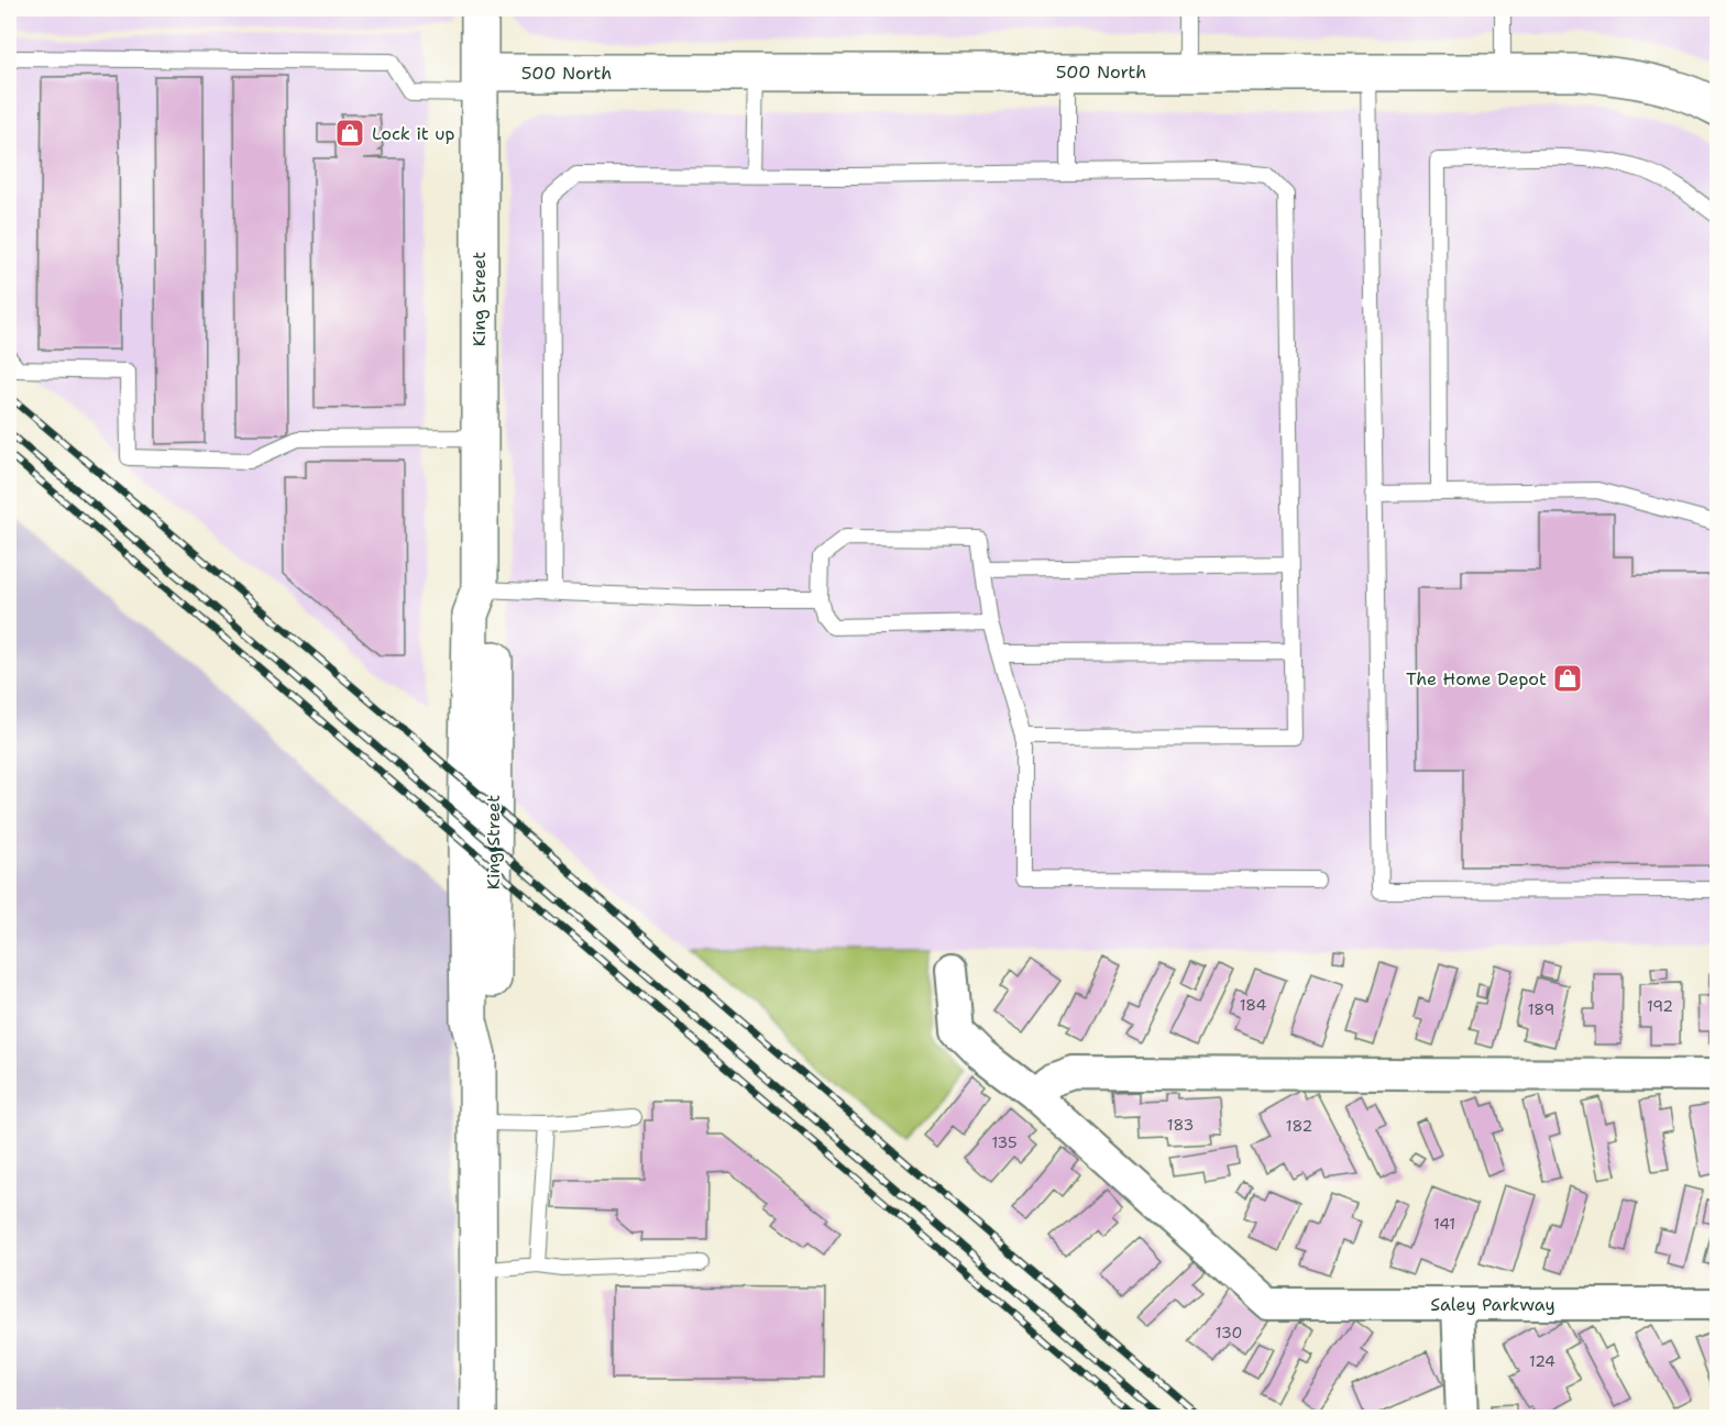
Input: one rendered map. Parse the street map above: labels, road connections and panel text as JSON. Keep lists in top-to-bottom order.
{
  "streets": {
    "street": ["500 North", "King Street", "Saley Parkway"]
  },
  "crossings": [
    ["500 North", "King Street"]
  ],
  "places": {
    "shop": ["Lock it up", "The Home Depot"]
  },
  "house_numbers": [
    "184",
    "192",
    "189",
    "183",
    "182",
    "135",
    "141",
    "130",
    "124"
  ]
}
